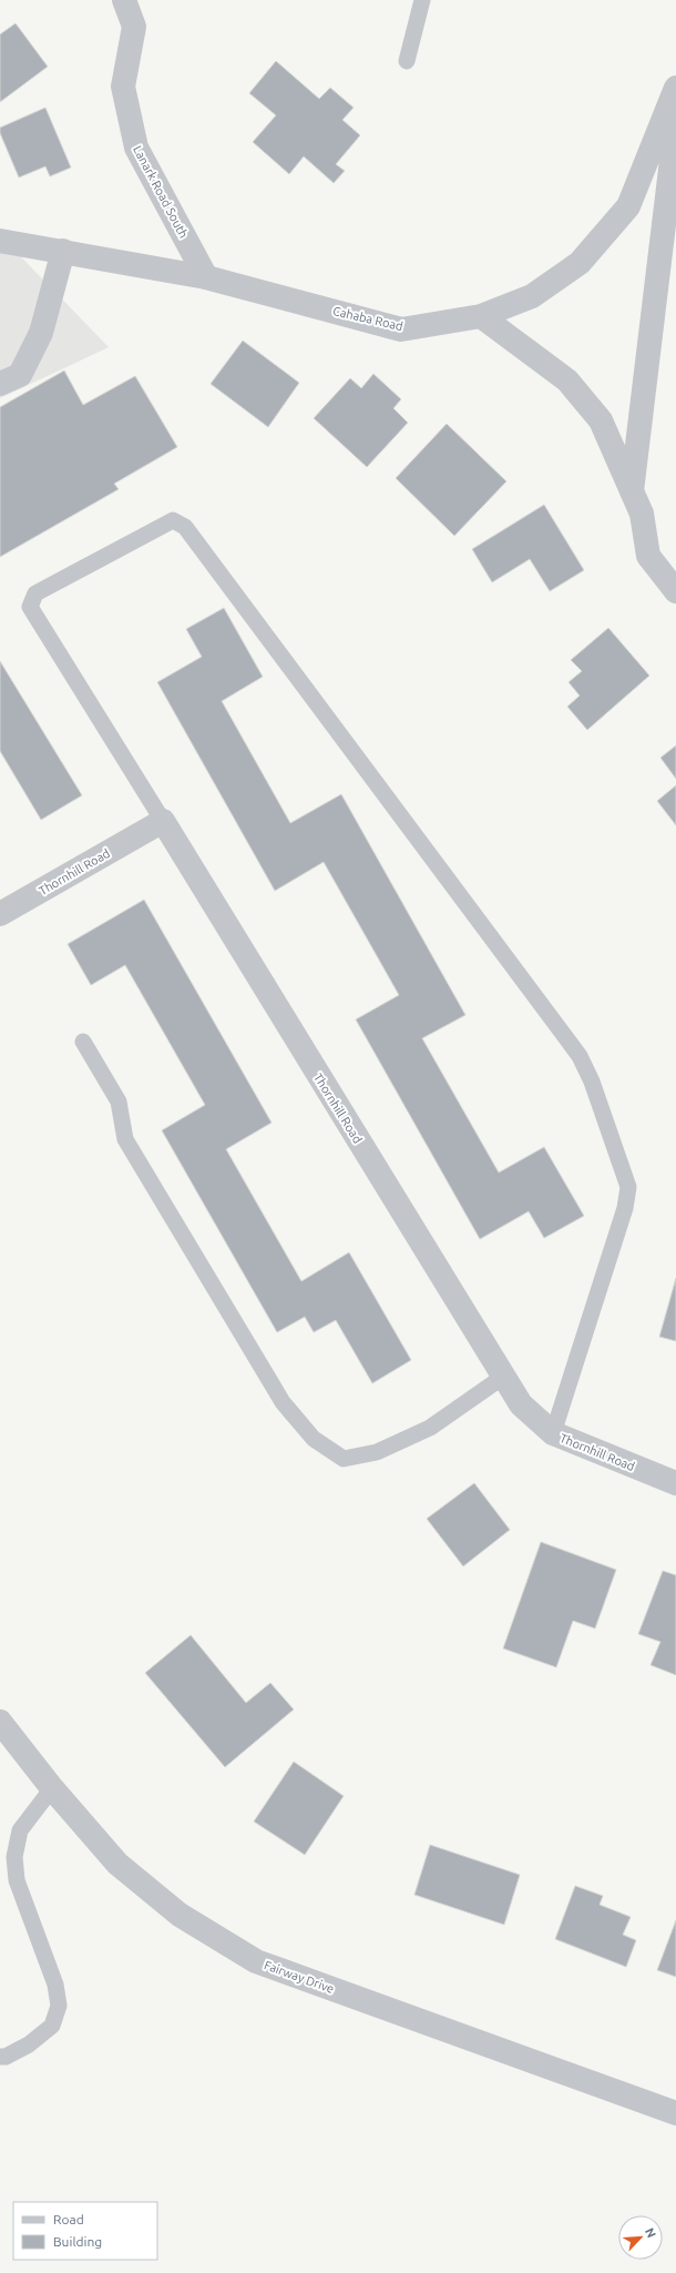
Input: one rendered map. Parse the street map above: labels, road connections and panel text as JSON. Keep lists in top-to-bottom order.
{
  "streets": {
    "street": [
      "Lanark Road South",
      "Cahaba Road",
      "Thornhill Road",
      "Fairway Drive"
    ]
  },
  "crossings": [
    ["Lanark Road South", "Cahaba Road"]
  ],
  "legend": ["Road", "Building"],
  "north": "top right"
}
